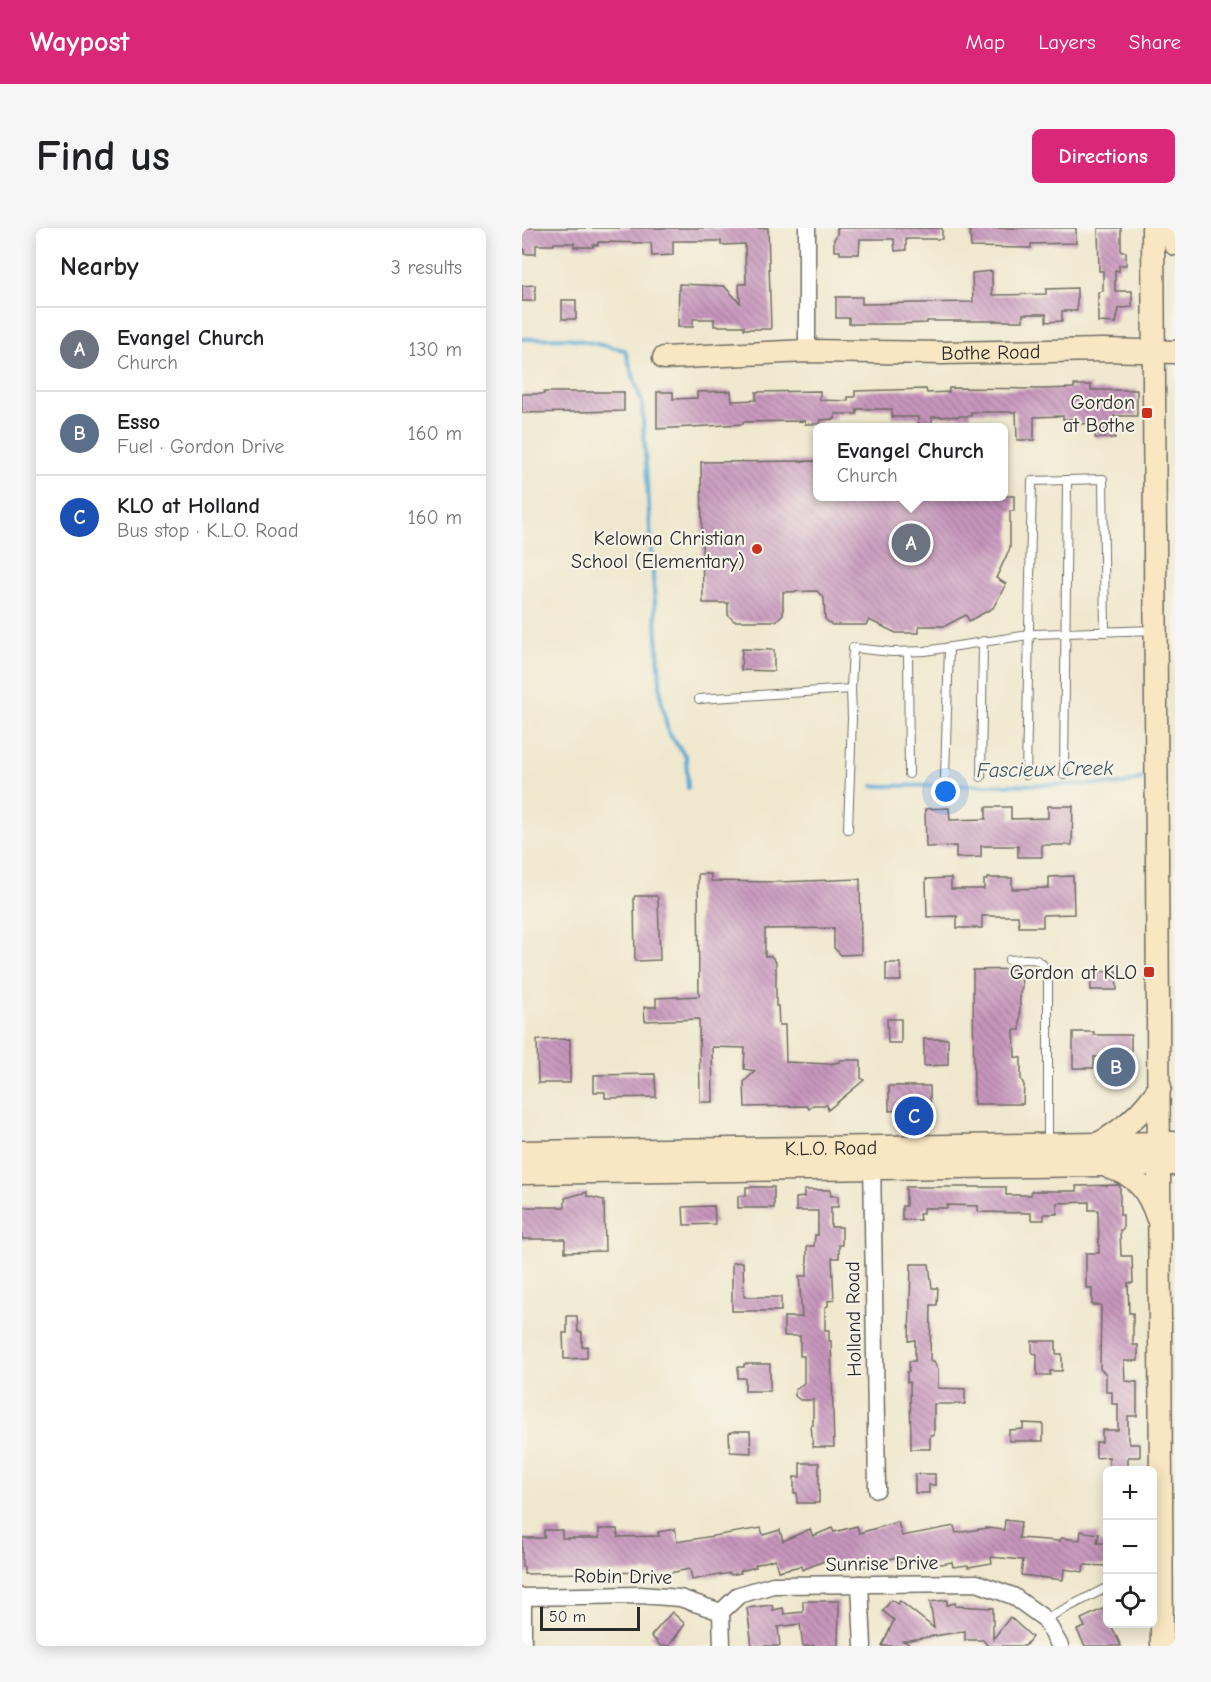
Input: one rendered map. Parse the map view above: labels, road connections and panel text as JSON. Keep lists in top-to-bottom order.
{
  "streets": {
    "main road": ["Bothe Road", "K.L.O. Road"],
    "street": ["Holland Road", "Sunrise Drive", "Robin Drive"]
  },
  "crossings": [
    ["K.L.O. Road", "Holland Road"],
    ["Sunrise Drive", "Robin Drive"]
  ],
  "water": ["Fascieux Creek"],
  "places": {
    "transit": ["Gordon at Bothe", "Gordon at KLO"],
    "other": ["Kelowna Christian School (Elementary)"]
  },
  "scale_bar": "50 m",
  "page": {
    "header": "Waypost",
    "nav": ["Map", "Layers", "Share"],
    "buttons": "Directions",
    "title": "Find us",
    "heading": ["Nearby", "3 results"],
    "list": [
      {
        "mark": "A",
        "name": "Evangel Church",
        "note": "Church",
        "value": "130 m"
      },
      {
        "mark": "B",
        "name": "Esso",
        "note": "Fuel · Gordon Drive",
        "value": "160 m"
      },
      {
        "mark": "C",
        "name": "KLO at Holland",
        "note": "Bus stop · K.L.O. Road",
        "value": "160 m"
      }
    ],
    "popup": ["Evangel Church", "Church"],
    "pins": ["A", "B", "C"],
    "map_buttons": ["+", "−"],
    "scale": "50 m"
  }
}
